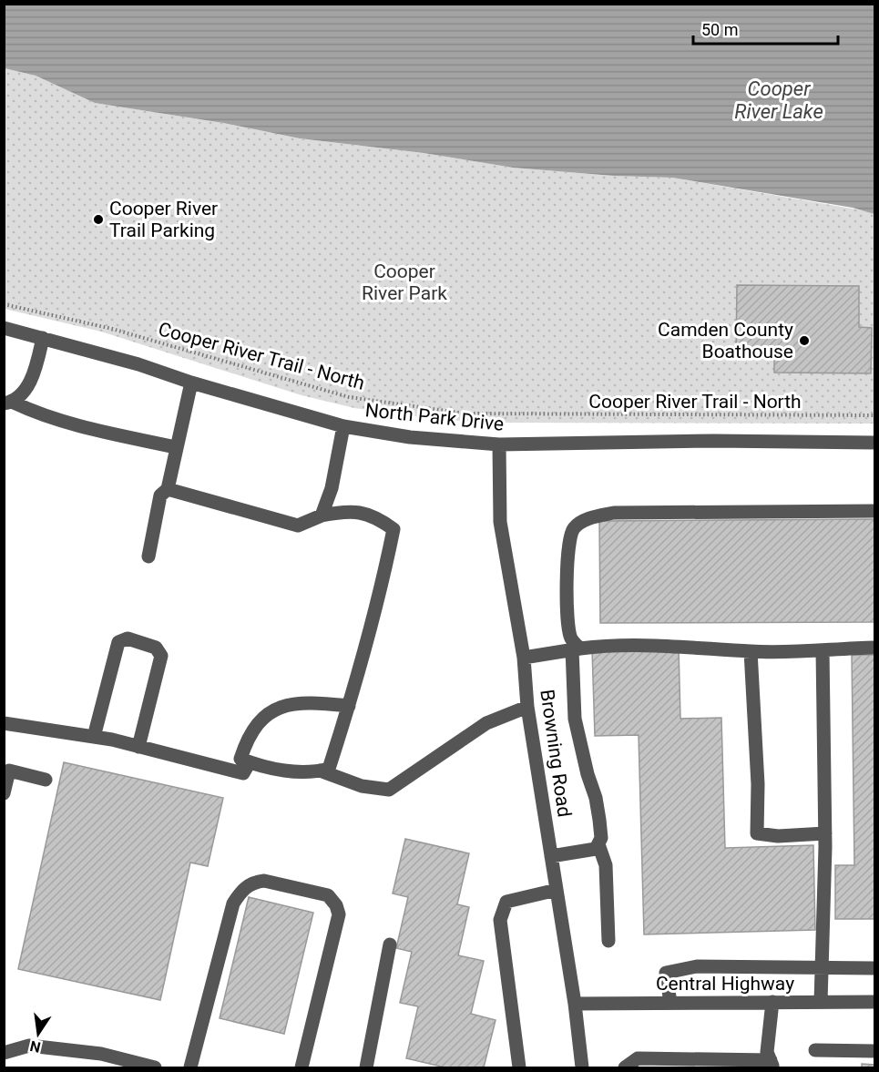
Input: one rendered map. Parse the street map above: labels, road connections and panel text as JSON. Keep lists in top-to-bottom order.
{
  "streets": {
    "street": ["North Park Drive", "Browning Road", "Central Highway"],
    "path": ["Cooper River Trail - North"]
  },
  "crossings": [
    ["North Park Drive", "Browning Road"],
    ["Browning Road", "Central Highway"]
  ],
  "water": ["Cooper River Lake"],
  "parks": ["Cooper River Park"],
  "places": ["Cooper River Trail Parking", "Camden County Boathouse"],
  "scale_bar": "50 m",
  "north": "bottom"
}
